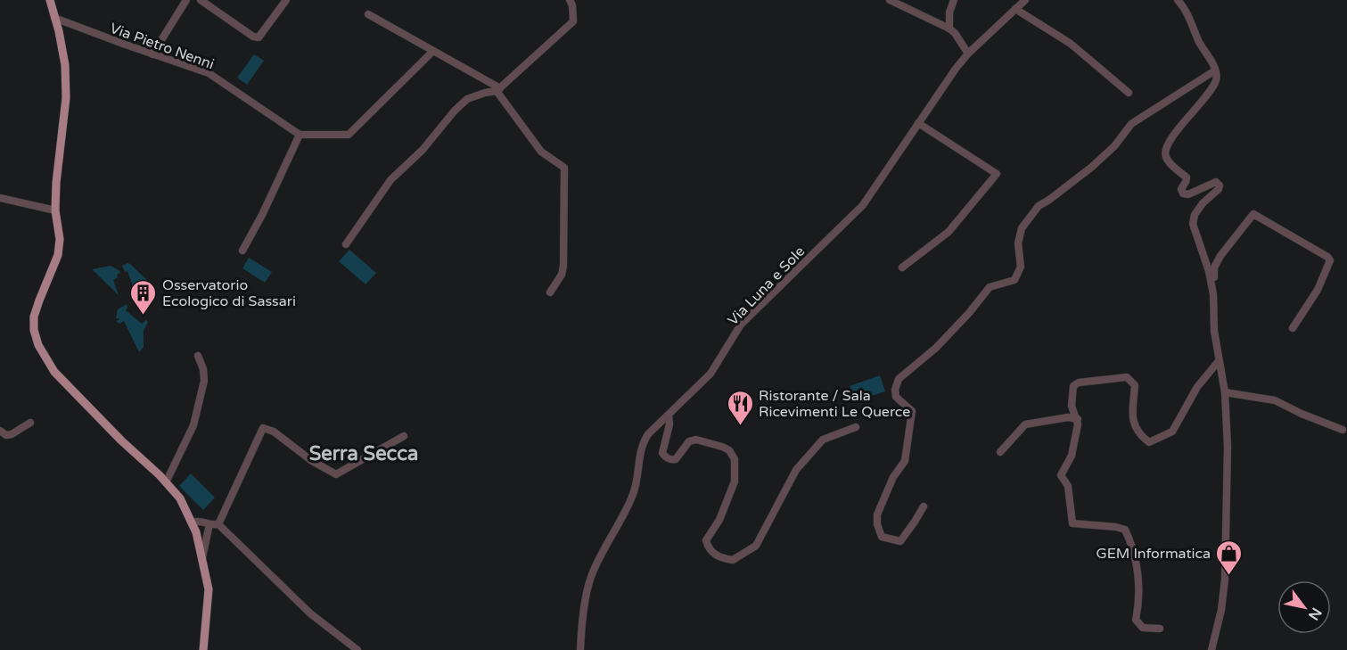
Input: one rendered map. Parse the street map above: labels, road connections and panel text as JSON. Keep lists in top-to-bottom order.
{
  "streets": {
    "street": ["Via Pietro Nenni", "Via Luna e Sole"]
  },
  "districts": ["Serra Secca"],
  "places": {
    "building": ["Osservatorio Ecologico di Sassari"],
    "restaurant": ["Ristorante / Sala Ricevimenti Le Querce"],
    "shop": ["GEM Informatica"]
  },
  "north": "bottom right"
}
